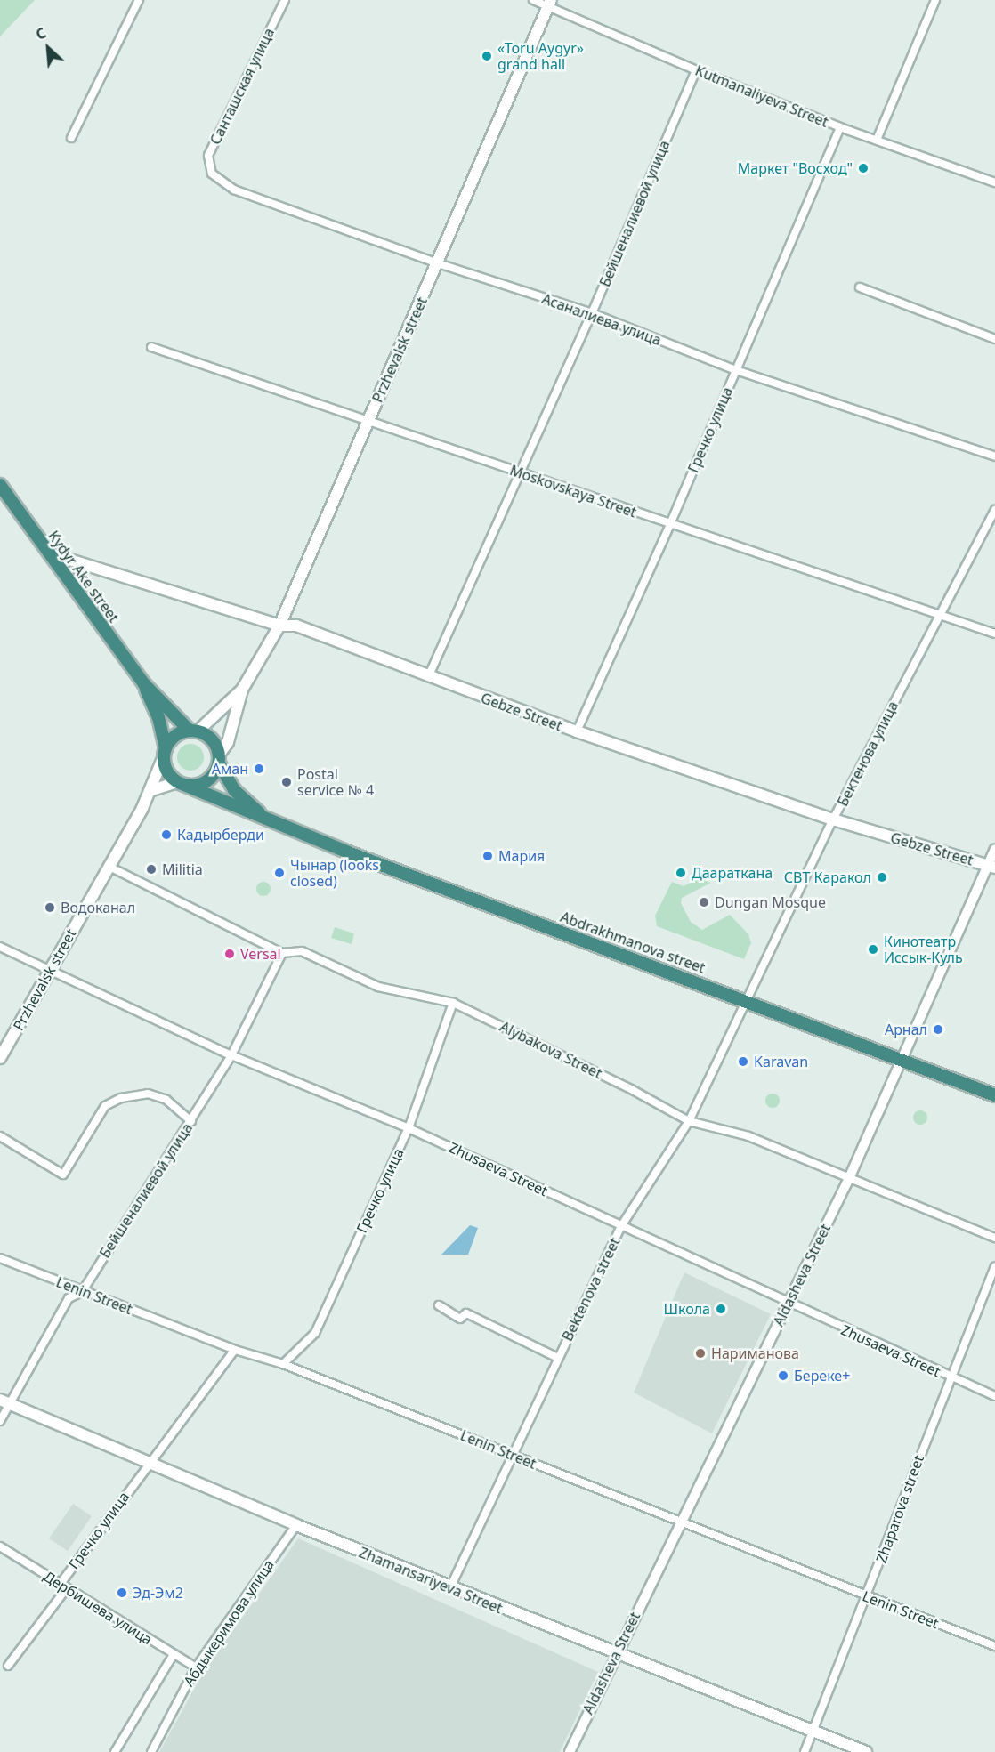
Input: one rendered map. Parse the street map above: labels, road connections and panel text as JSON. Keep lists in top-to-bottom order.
{
  "streets": {
    "highway": ["Kydyr Ake street", "Abdrakhmanova street"],
    "main road": ["Przhevalsk street", "Gebze Street", "Zhamansariyeva Street"],
    "street": [
      "Санташская улица",
      "Kutmanaliyeva Street",
      "Бейшеналиевой улица",
      "Асаналиева улица",
      "Гречко улица",
      "Moskovskaya Street",
      "Бектенова улица",
      "Alybakova Street",
      "Zhusaeva Street",
      "Aldasheva Street",
      "Bektenova street",
      "Lenin Street",
      "Zhaparova street",
      "Дербишева улица",
      "Абдыкеримова улица"
    ]
  },
  "crossings": [
    ["Санташская улица", "Асаналиева улица"],
    ["Kutmanaliyeva Street", "Бейшеналиевой улица"],
    ["Kutmanaliyeva Street", "Przhevalsk street"],
    ["Kutmanaliyeva Street", "Гречко улица"],
    ["Бейшеналиевой улица", "Асаналиева улица"],
    ["Бейшеналиевой улица", "Moskovskaya Street"],
    ["Бейшеналиевой улица", "Gebze Street"],
    ["Бейшеналиевой улица", "Alybakova Street"],
    ["Бейшеналиевой улица", "Zhusaeva Street"],
    ["Бейшеналиевой улица", "Lenin Street"],
    ["Бейшеналиевой улица", "Zhamansariyeva Street"],
    ["Асаналиева улица", "Przhevalsk street"],
    ["Асаналиева улица", "Гречко улица"],
    ["Przhevalsk street", "Moskovskaya Street"],
    ["Przhevalsk street", "Kydyr Ake street"],
    ["Przhevalsk street", "Gebze Street"],
    ["Przhevalsk street", "Alybakova Street"],
    ["Przhevalsk street", "Zhusaeva Street"],
    ["Гречко улица", "Moskovskaya Street"],
    ["Гречко улица", "Gebze Street"],
    ["Гречко улица", "Alybakova Street"],
    ["Гречко улица", "Zhusaeva Street"],
    ["Гречко улица", "Lenin Street"],
    ["Гречко улица", "Zhamansariyeva Street"],
    ["Гречко улица", "Дербишева улица"],
    ["Moskovskaya Street", "Бектенова улица"],
    ["Kydyr Ake street", "Gebze Street"],
    ["Gebze Street", "Бектенова улица"],
    ["Gebze Street", "Aldasheva Street"],
    ["Бектенова улица", "Abdrakhmanova street"],
    ["Бектенова улица", "Bektenova street"],
    ["Abdrakhmanova street", "Aldasheva Street"],
    ["Abdrakhmanova street", "Bektenova street"],
    ["Alybakova Street", "Aldasheva Street"],
    ["Alybakova Street", "Bektenova street"],
    ["Zhusaeva Street", "Aldasheva Street"],
    ["Zhusaeva Street", "Bektenova street"],
    ["Zhusaeva Street", "Zhaparova street"],
    ["Aldasheva Street", "Lenin Street"],
    ["Aldasheva Street", "Zhamansariyeva Street"],
    ["Bektenova street", "Lenin Street"],
    ["Bektenova street", "Zhamansariyeva Street"],
    ["Lenin Street", "Zhaparova street"],
    ["Zhaparova street", "Zhamansariyeva Street"],
    ["Zhamansariyeva Street", "Абдыкеримова улица"],
    ["Дербишева улица", "Абдыкеримова улица"]
  ],
  "places": [
    "«Toru Aygyr» grand hall",
    "Маркет \"Восход\"",
    "Аман",
    "Postal service № 4",
    "Кадырберди",
    "Мария",
    "Militia",
    "Чынар (looks closed)",
    "Даараткана",
    "СВТ Каракол",
    "Dungan Mosque",
    "Водоканал",
    "Кинотеатр Иссык-Куль",
    "Versal",
    "Арнал",
    "Karavan",
    "Школа",
    "Нариманова",
    "Береке+",
    "Эд-Эм2"
  ],
  "north": "top left"
}
